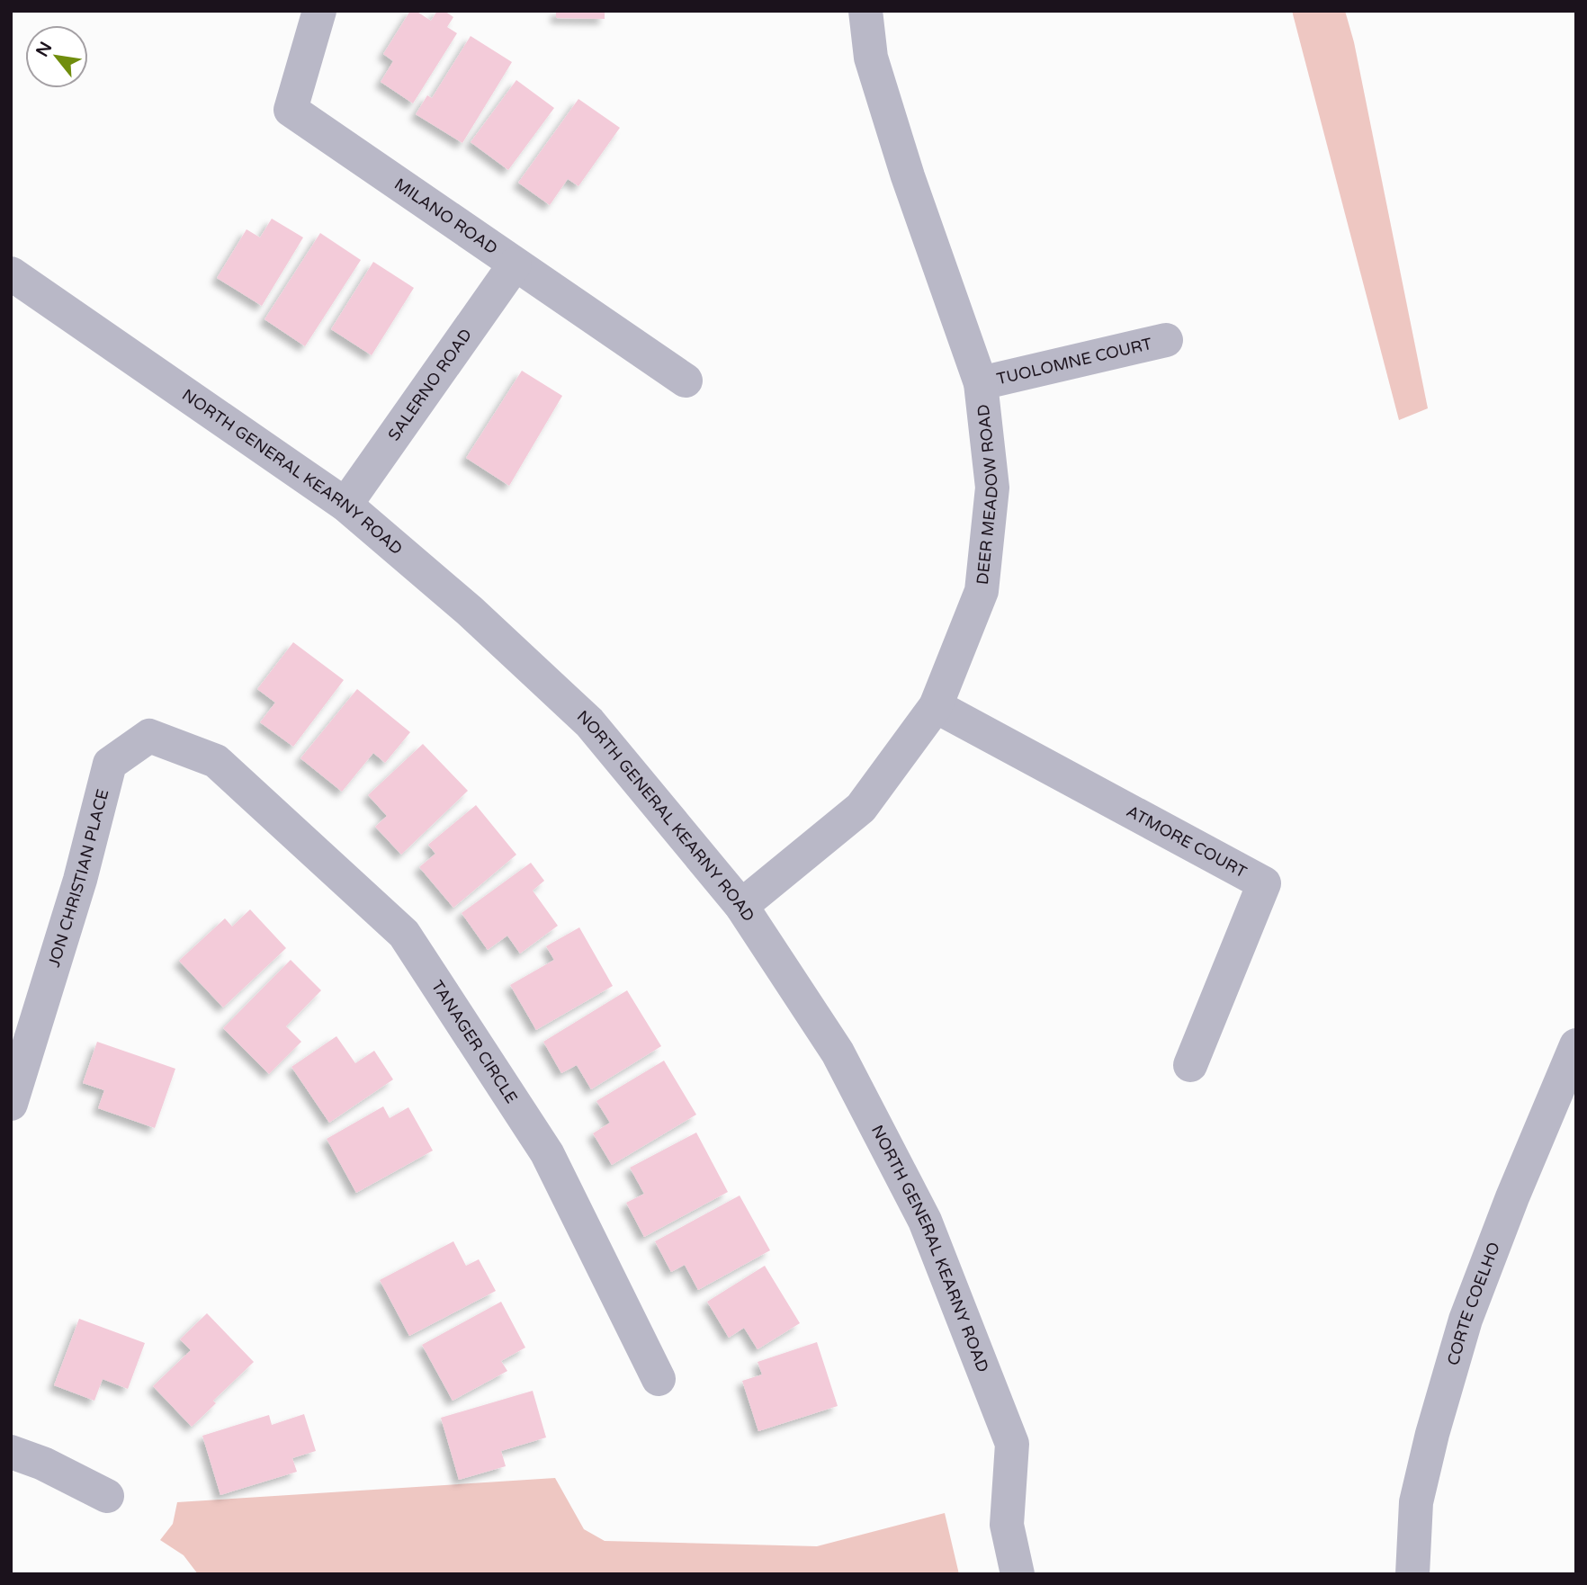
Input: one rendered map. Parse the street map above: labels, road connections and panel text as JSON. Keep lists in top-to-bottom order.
{
  "streets": {
    "street": [
      "MILANO ROAD",
      "TUOLOMNE COURT",
      "SALERNO ROAD",
      "NORTH GENERAL KEARNY ROAD",
      "DEER MEADOW ROAD",
      "ATMORE COURT",
      "JON CHRISTIAN PLACE",
      "TANAGER CIRCLE",
      "CORTE COELHO"
    ]
  },
  "crossings": [
    ["MILANO ROAD", "SALERNO ROAD"],
    ["TUOLOMNE COURT", "DEER MEADOW ROAD"],
    ["SALERNO ROAD", "NORTH GENERAL KEARNY ROAD"],
    ["NORTH GENERAL KEARNY ROAD", "DEER MEADOW ROAD"],
    ["DEER MEADOW ROAD", "ATMORE COURT"],
    ["JON CHRISTIAN PLACE", "TANAGER CIRCLE"]
  ],
  "north": "top left"
}
